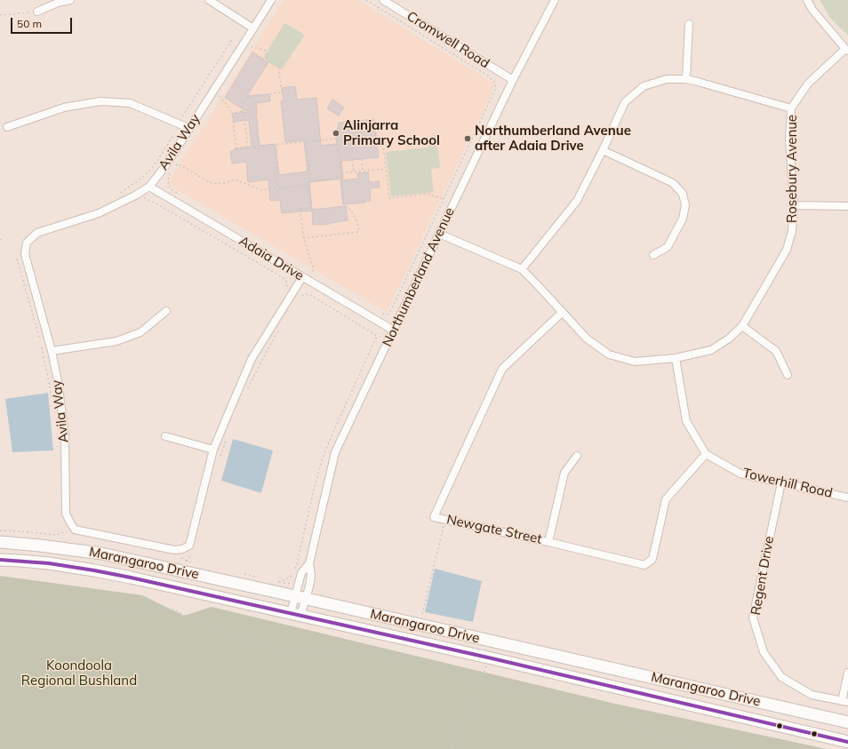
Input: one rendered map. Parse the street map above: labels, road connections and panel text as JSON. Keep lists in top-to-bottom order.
{
  "streets": {
    "main road": ["Marangaroo Drive"],
    "street": [
      "Cromwell Road",
      "Avila Way",
      "Rosebury Avenue",
      "Adaia Drive",
      "Northumberland Avenue",
      "Towerhill Road",
      "Newgate Street",
      "Regent Drive"
    ]
  },
  "crossings": [
    ["Cromwell Road", "Northumberland Avenue"],
    ["Avila Way", "Adaia Drive"],
    ["Rosebury Avenue", "Northumberland Avenue"],
    ["Rosebury Avenue", "Towerhill Road"],
    ["Rosebury Avenue", "Newgate Street"],
    ["Adaia Drive", "Northumberland Avenue"],
    ["Northumberland Avenue", "Marangaroo Drive"],
    ["Towerhill Road", "Newgate Street"],
    ["Towerhill Road", "Regent Drive"]
  ],
  "parks": ["Koondoola Regional Bushland"],
  "places": ["Alinjarra Primary School", "Northumberland Avenue after Adaia Drive"],
  "scale_bar": "50 m"
}
